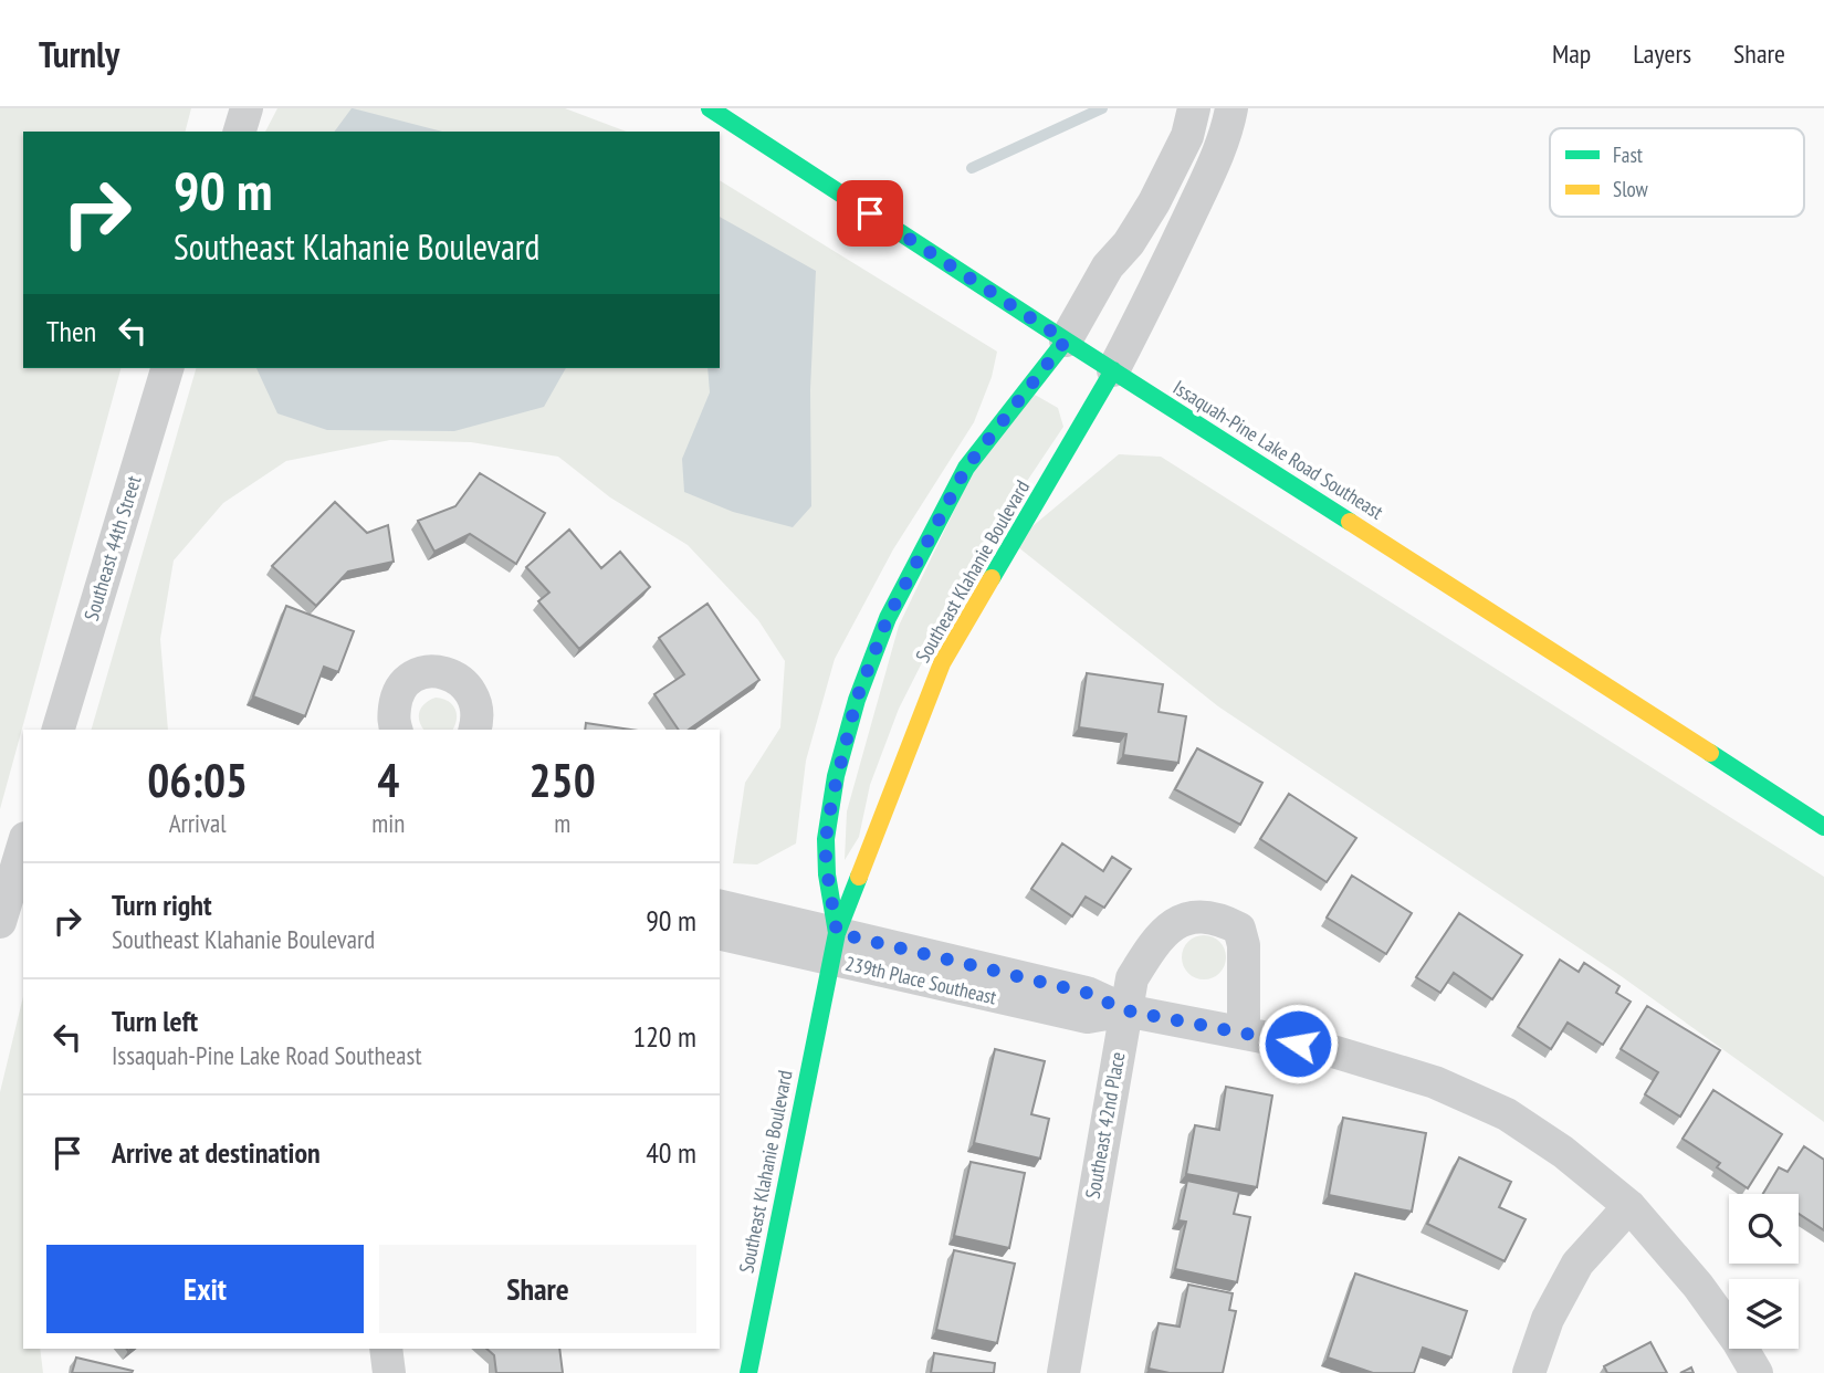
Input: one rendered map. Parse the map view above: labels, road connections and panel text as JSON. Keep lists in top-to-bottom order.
{
  "streets": {
    "street": [
      "Issaquah-Pine Lake Road Southeast",
      "Southeast 44th Street",
      "Southeast Klahanie Boulevard",
      "239th Place Southeast",
      "Southeast 42nd Place"
    ]
  },
  "crossings": [
    ["Issaquah-Pine Lake Road Southeast", "Southeast Klahanie Boulevard"],
    ["Southeast Klahanie Boulevard", "239th Place Southeast"],
    ["239th Place Southeast", "Southeast 42nd Place"]
  ],
  "legend": ["Fast", "Slow"],
  "page": {
    "header": "Turnly",
    "nav": ["Map", "Layers", "Share"],
    "turn": ["90 m", "Southeast Klahanie Boulevard"],
    "then": "Then",
    "eta": [
      "06:05",
      "Arrival",
      "4",
      "min",
      "250",
      "m"
    ],
    "list": [
      {
        "name": "Turn right",
        "note": "Southeast Klahanie Boulevard",
        "value": "90 m"
      },
      {
        "name": "Turn left",
        "note": "Issaquah-Pine Lake Road Southeast",
        "value": "120 m"
      },
      {
        "name": "Arrive at destination",
        "value": "40 m"
      }
    ],
    "buttons": ["Exit", "Share"]
  }
}
